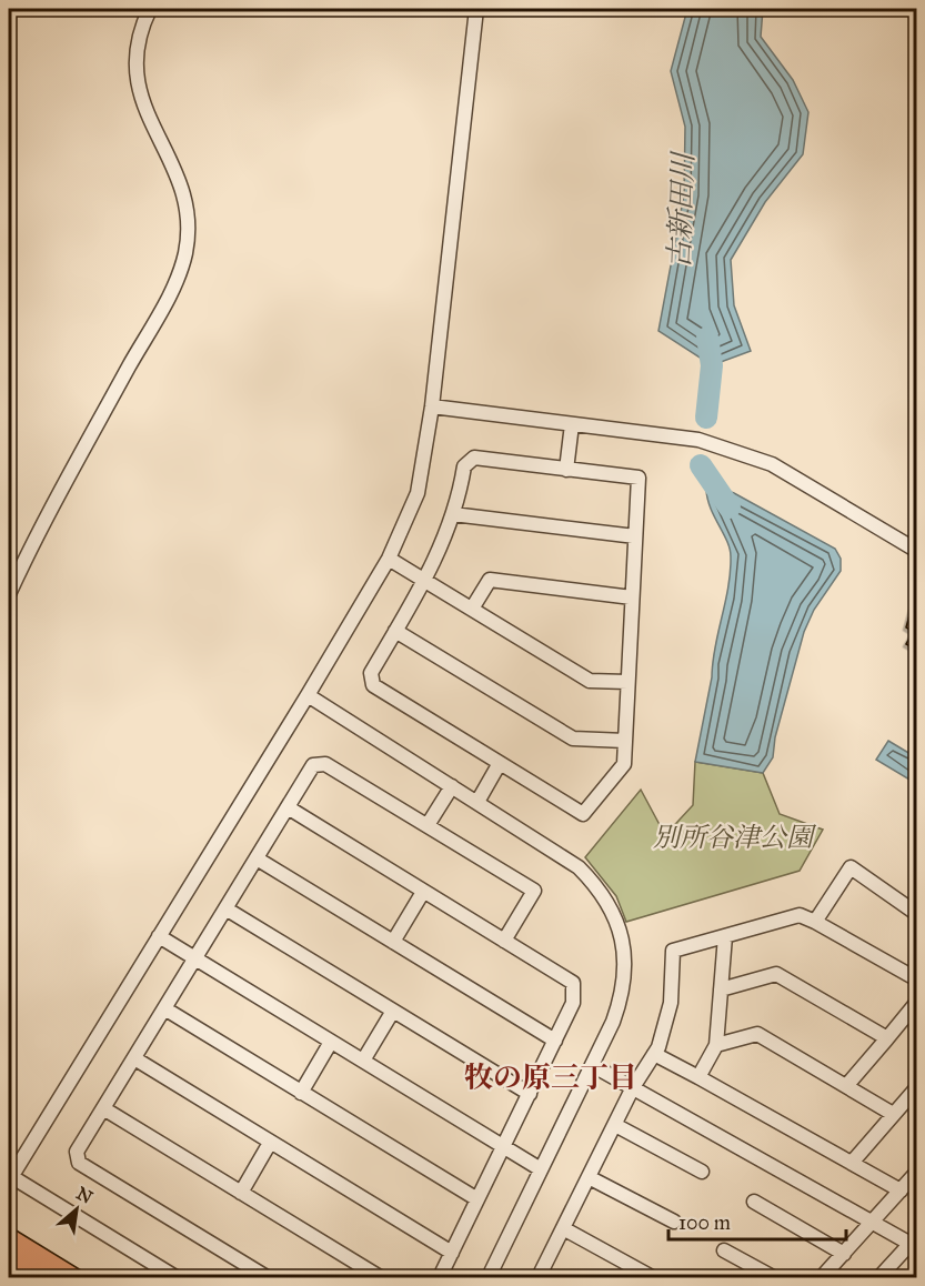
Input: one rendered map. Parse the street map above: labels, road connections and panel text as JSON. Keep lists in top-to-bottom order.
{
  "districts": ["牧の原三丁目"],
  "water": ["古新田川"],
  "parks": ["別所谷津公園"],
  "scale_bar": "100 m",
  "north": "top right"
}
